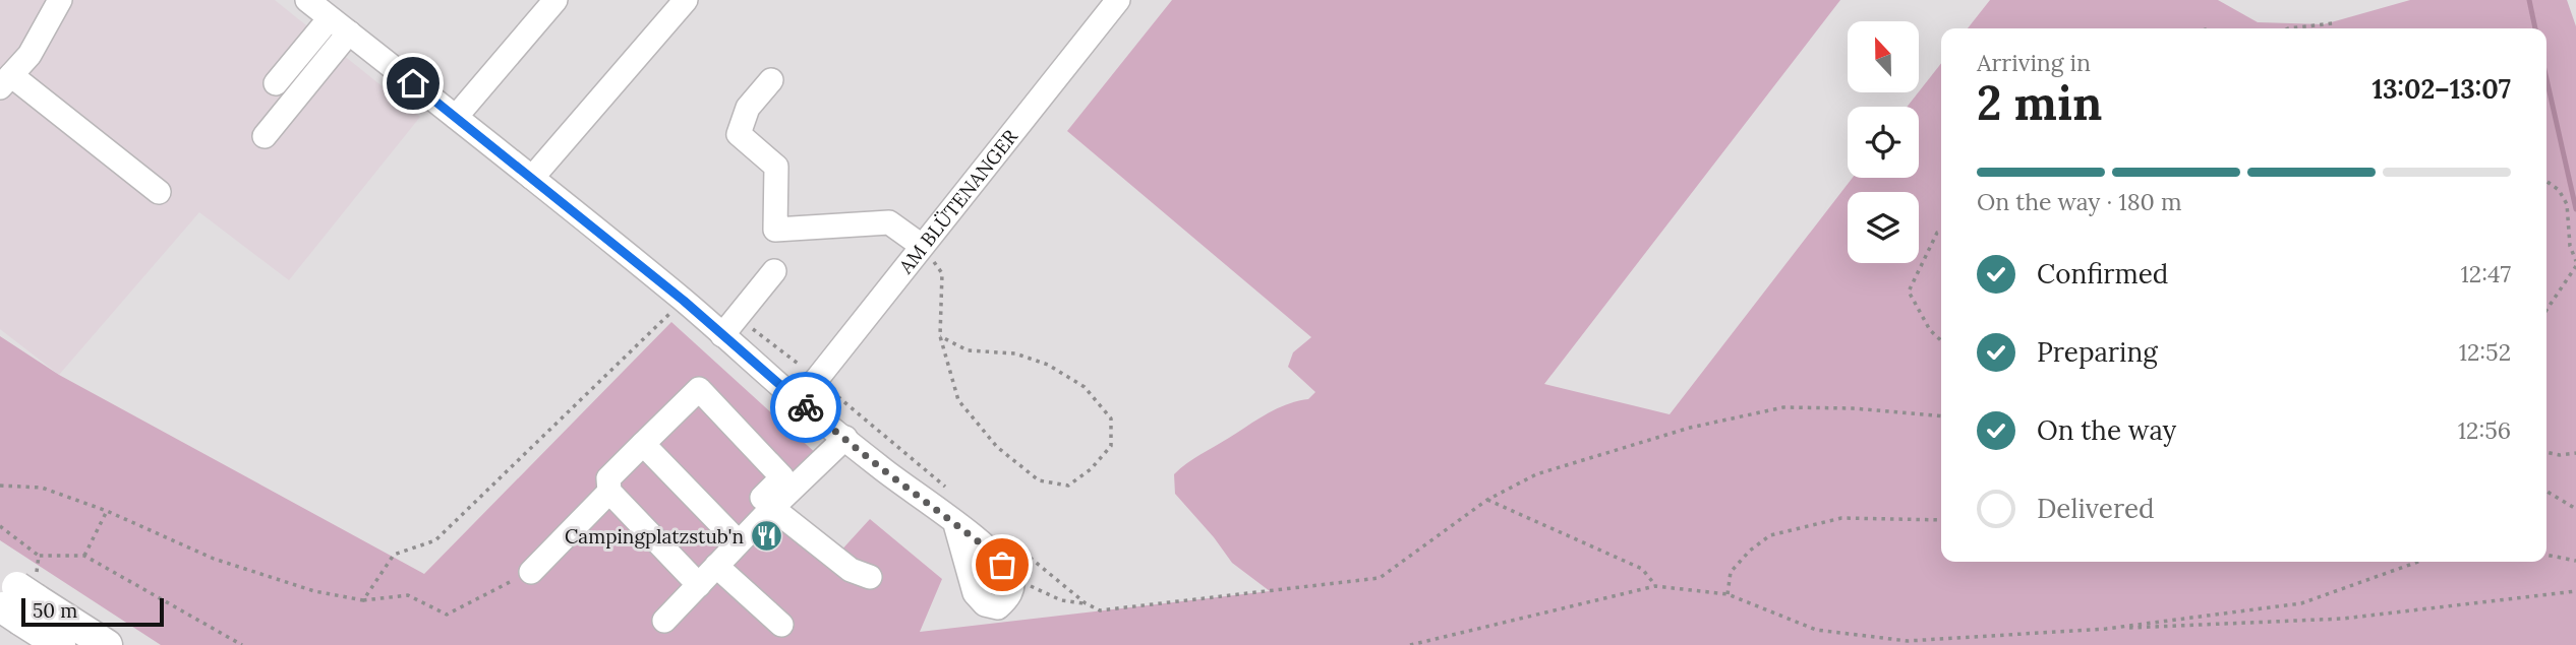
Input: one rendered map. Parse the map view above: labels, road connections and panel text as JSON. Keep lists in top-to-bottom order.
{
  "streets": {
    "street": ["AM BLÜTENANGER"]
  },
  "places": {
    "restaurant": ["Campingplatzstub'n"]
  },
  "scale_bar": "50 m",
  "north": "top",
  "page": {
    "heading": ["2 min", "Arriving in", "13:02–13:07"],
    "bar": "On the way · 180 m",
    "list": [
      ["Confirmed", "12:47"],
      ["Preparing", "12:52"],
      ["On the way", "12:56"],
      "Delivered"
    ],
    "scale": "50 m"
  }
}
